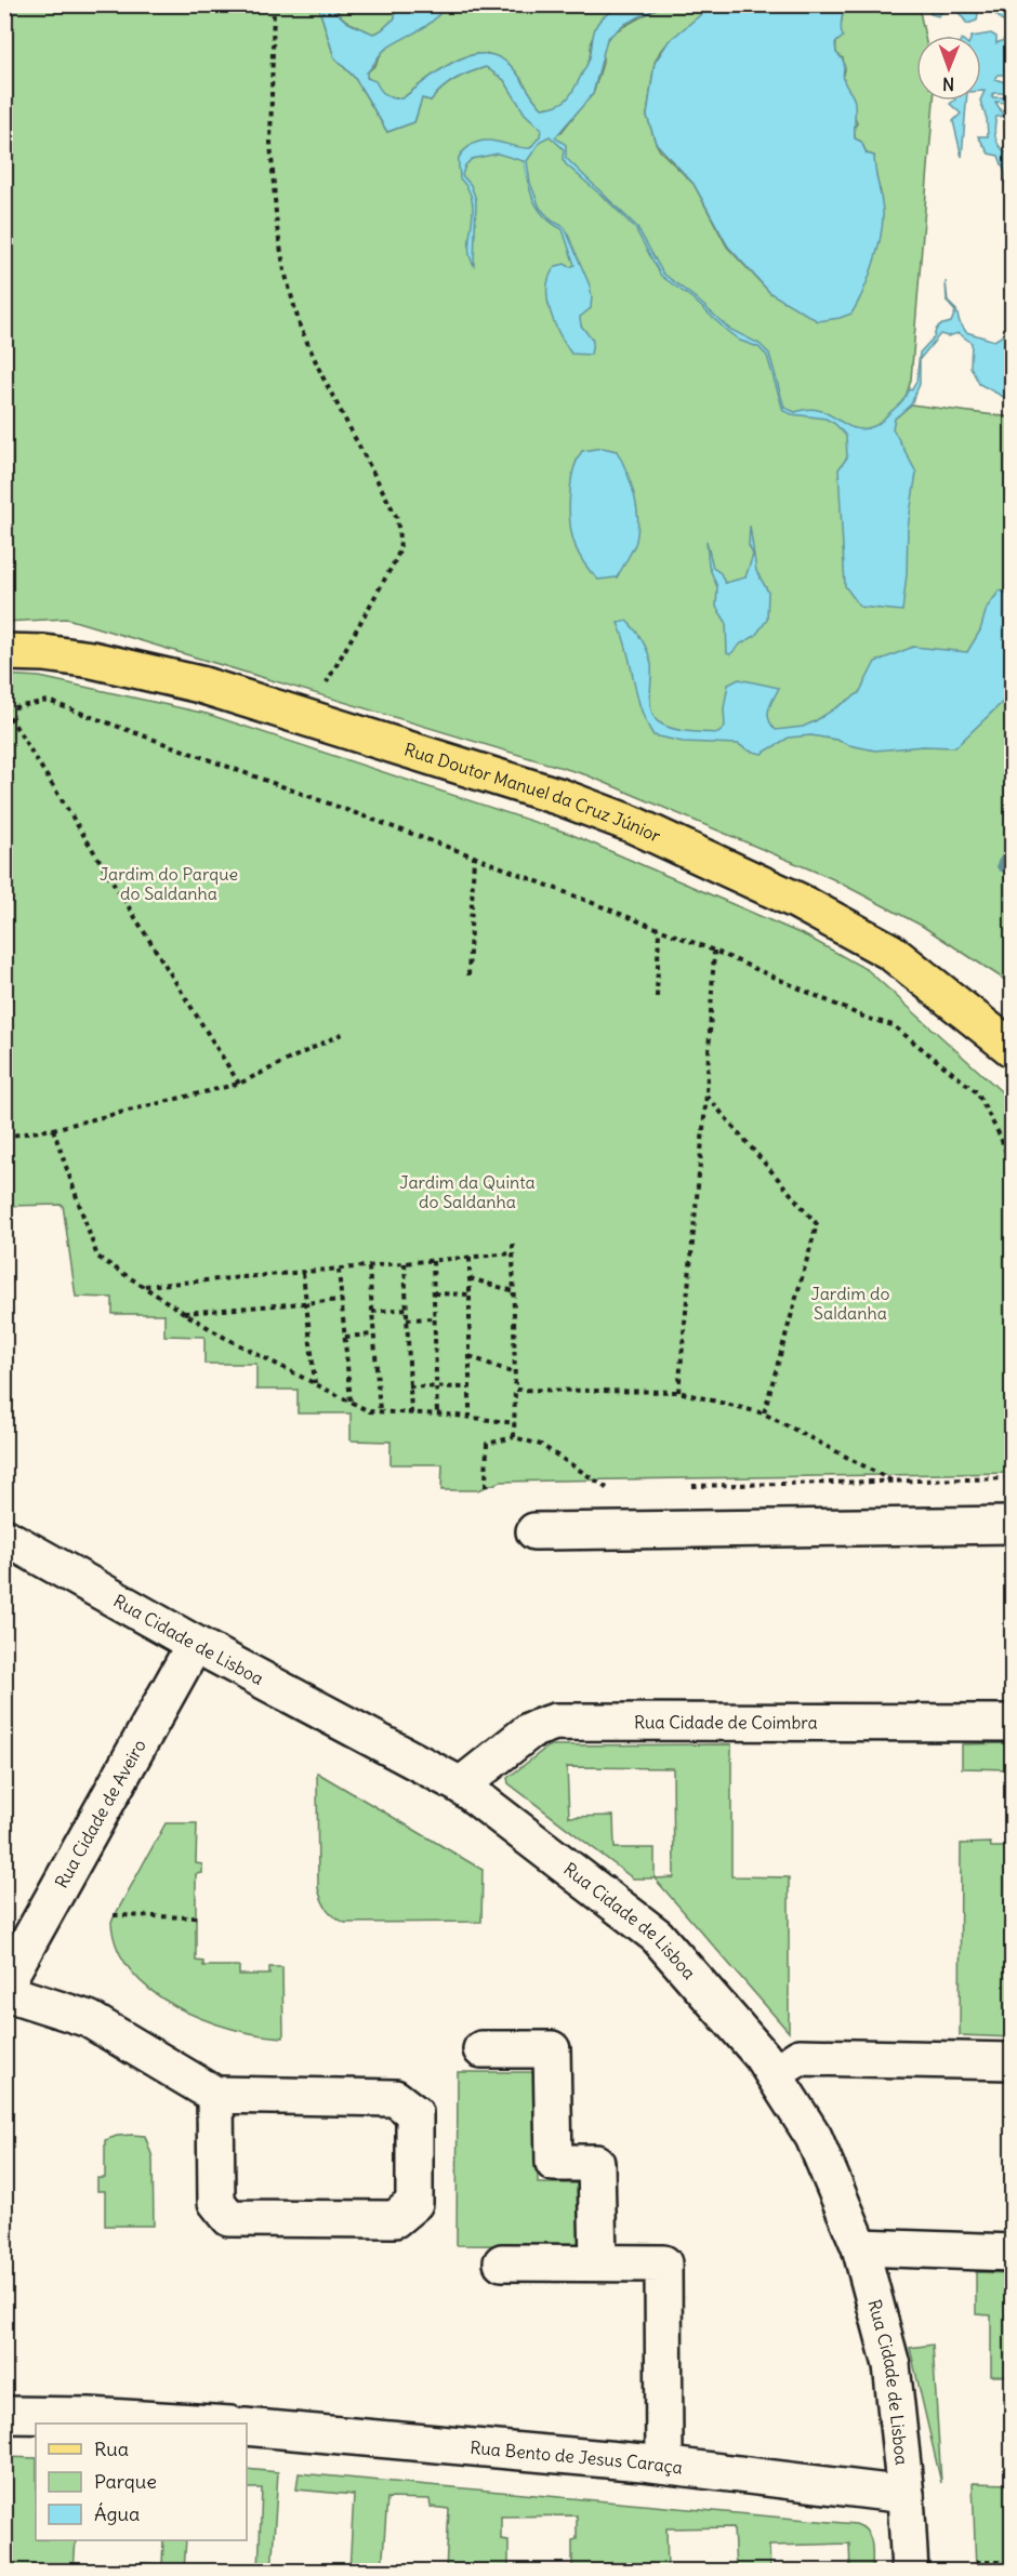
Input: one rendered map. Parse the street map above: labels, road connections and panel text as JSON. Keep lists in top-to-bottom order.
{
  "streets": {
    "main road": ["Rua Doutor Manuel da Cruz Júnior"],
    "street": [
      "Rua Cidade de Lisboa",
      "Rua Cidade de Coimbra",
      "Rua Cidade de Aveiro",
      "Rua Bento de Jesus Caraça"
    ]
  },
  "crossings": [
    ["Rua Cidade de Lisboa", "Rua Cidade de Coimbra"],
    ["Rua Cidade de Lisboa", "Rua Cidade de Aveiro"],
    ["Rua Cidade de Lisboa", "Rua Bento de Jesus Caraça"]
  ],
  "parks": ["Jardim do Parque do Saldanha", "Jardim da Quinta do Saldanha", "Jardim do Saldanha"],
  "legend": ["Rua", "Parque", "Água"],
  "north": "bottom"
}
